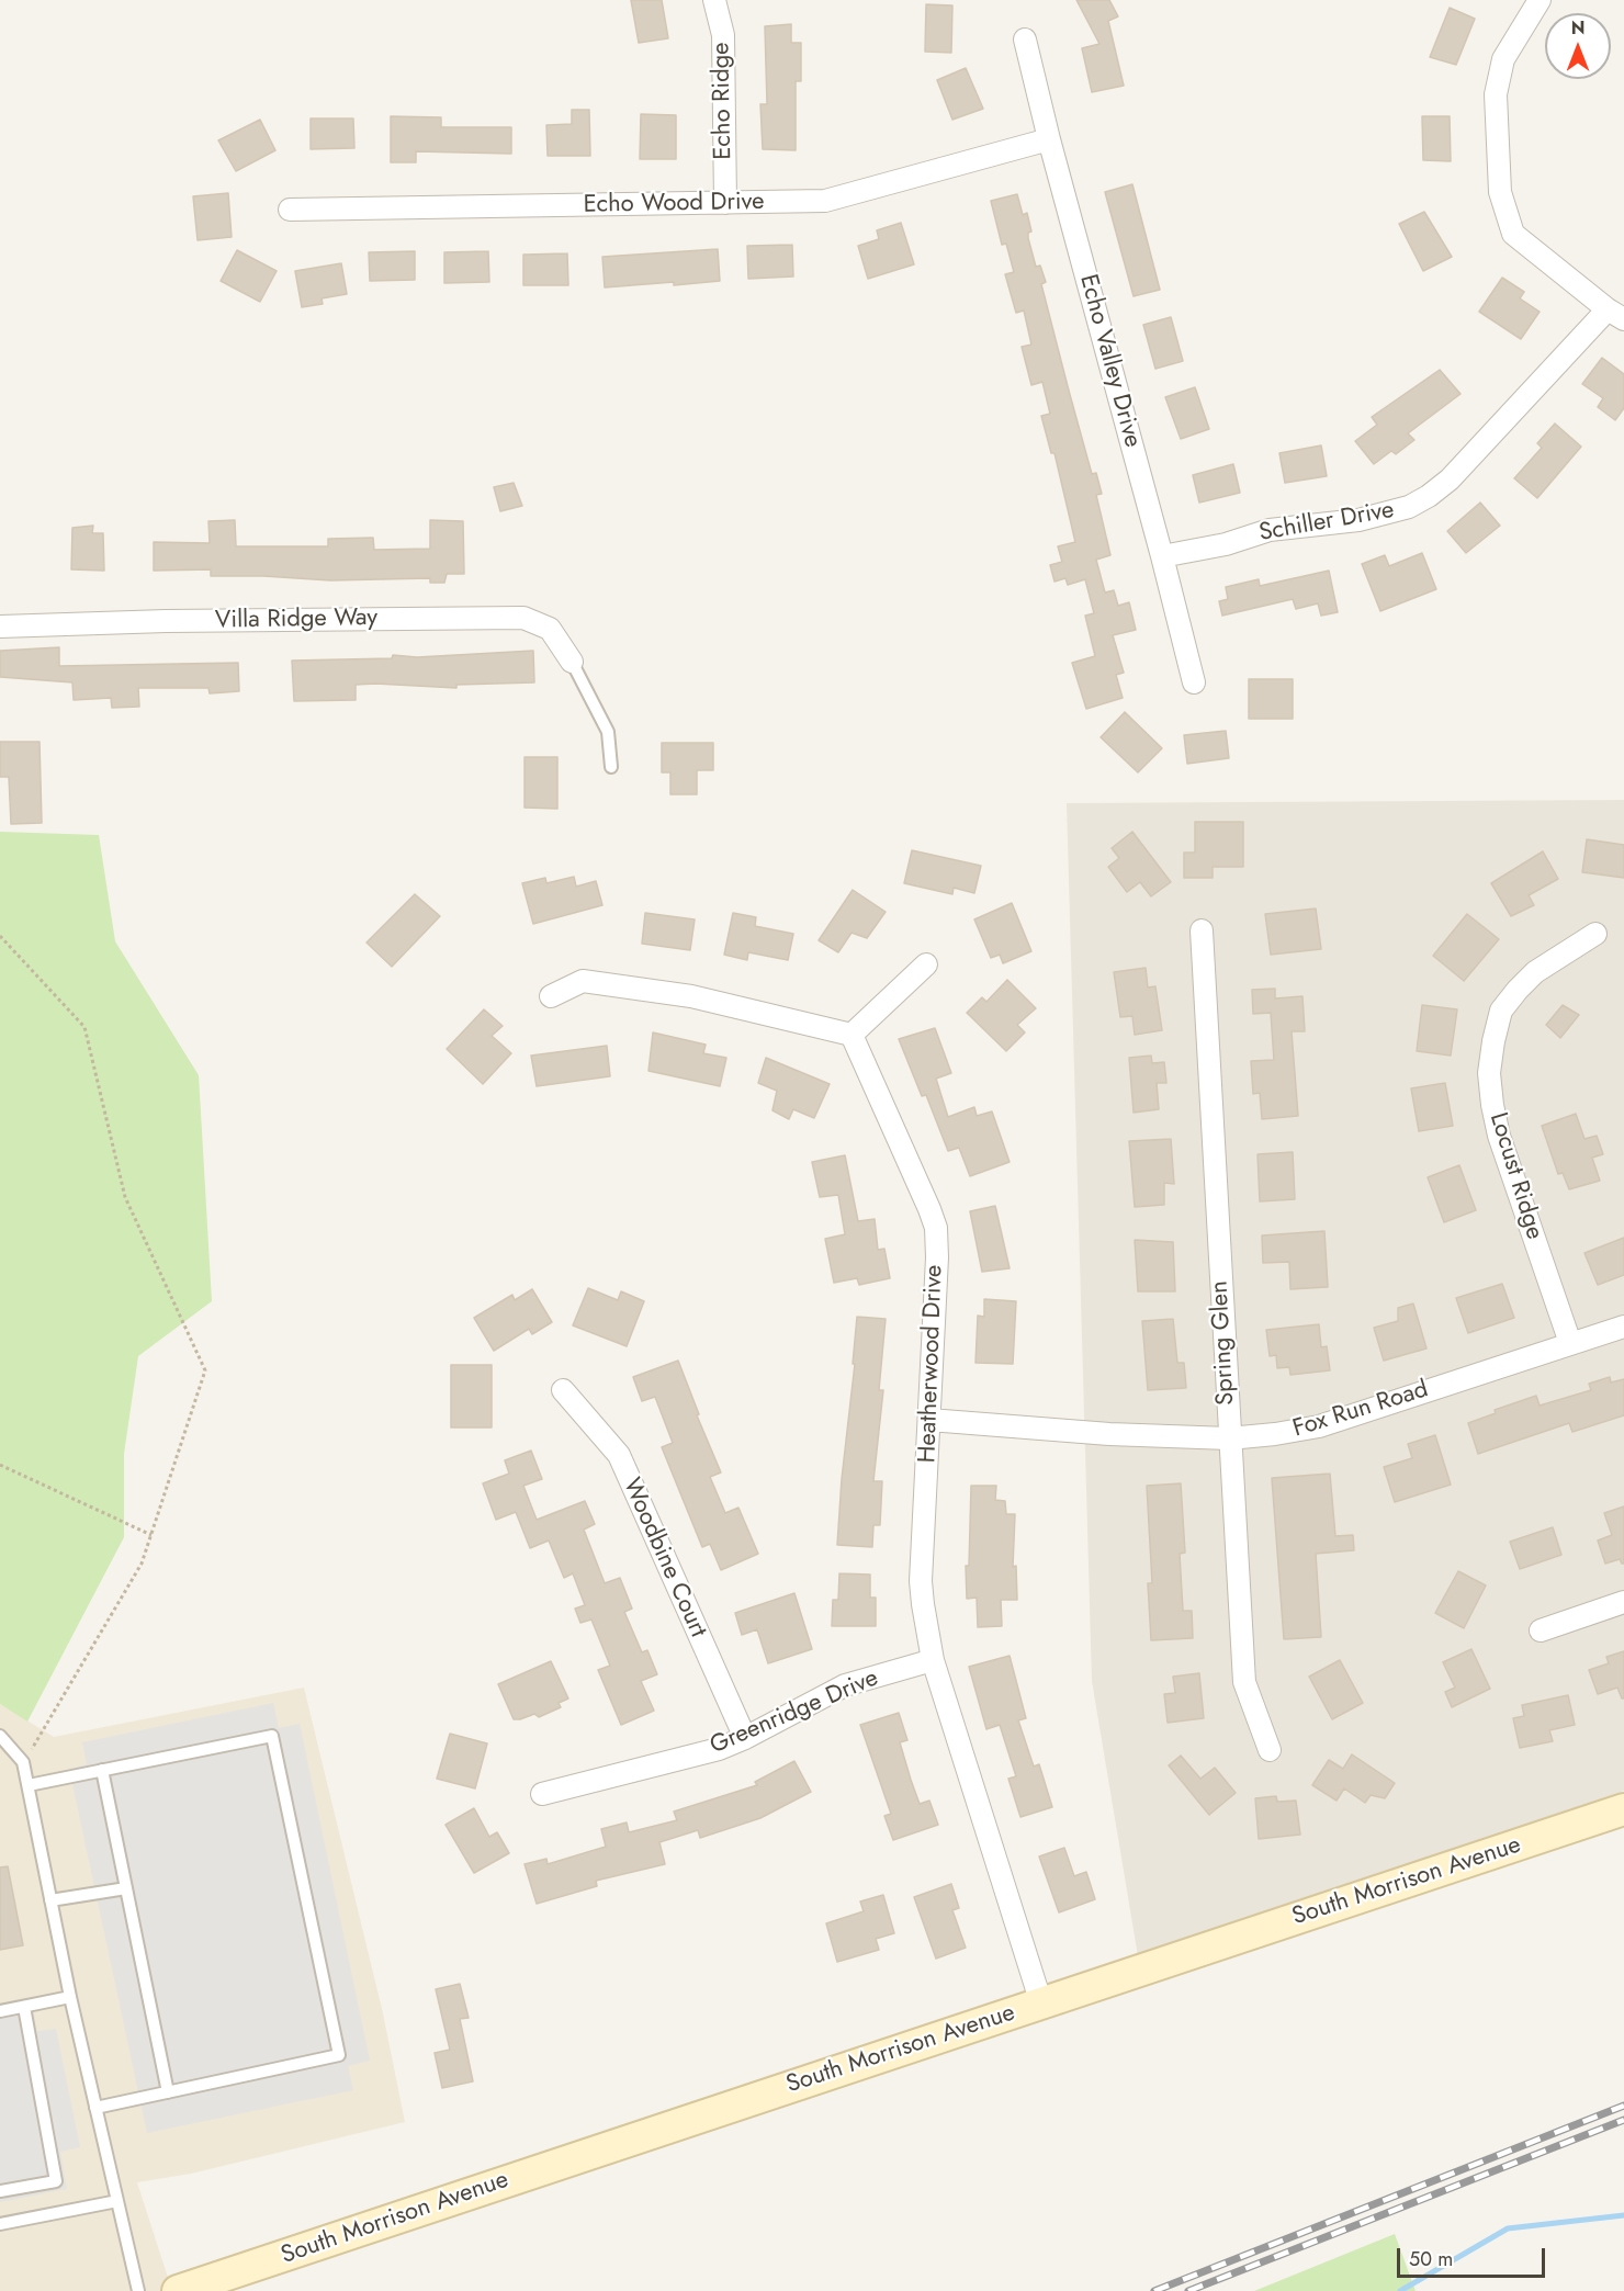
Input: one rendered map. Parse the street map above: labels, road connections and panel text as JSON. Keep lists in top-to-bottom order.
{
  "streets": {
    "street": [
      "Echo Ridge",
      "Echo Wood Drive",
      "Echo Valley Drive",
      "Schiller Drive",
      "Villa Ridge Way",
      "Locust Ridge",
      "Spring Glen",
      "Heatherwood Drive",
      "Fox Run Road",
      "Woodbine Court",
      "Greenridge Drive",
      "South Morrison Avenue"
    ]
  },
  "crossings": [
    ["Echo Ridge", "Echo Wood Drive"],
    ["Echo Wood Drive", "Echo Valley Drive"],
    ["Echo Valley Drive", "Schiller Drive"],
    ["Locust Ridge", "Fox Run Road"],
    ["Spring Glen", "Fox Run Road"],
    ["Heatherwood Drive", "Fox Run Road"],
    ["Heatherwood Drive", "Greenridge Drive"],
    ["Heatherwood Drive", "South Morrison Avenue"],
    ["Woodbine Court", "Greenridge Drive"]
  ],
  "scale_bar": "50 m",
  "north": "top"
}
